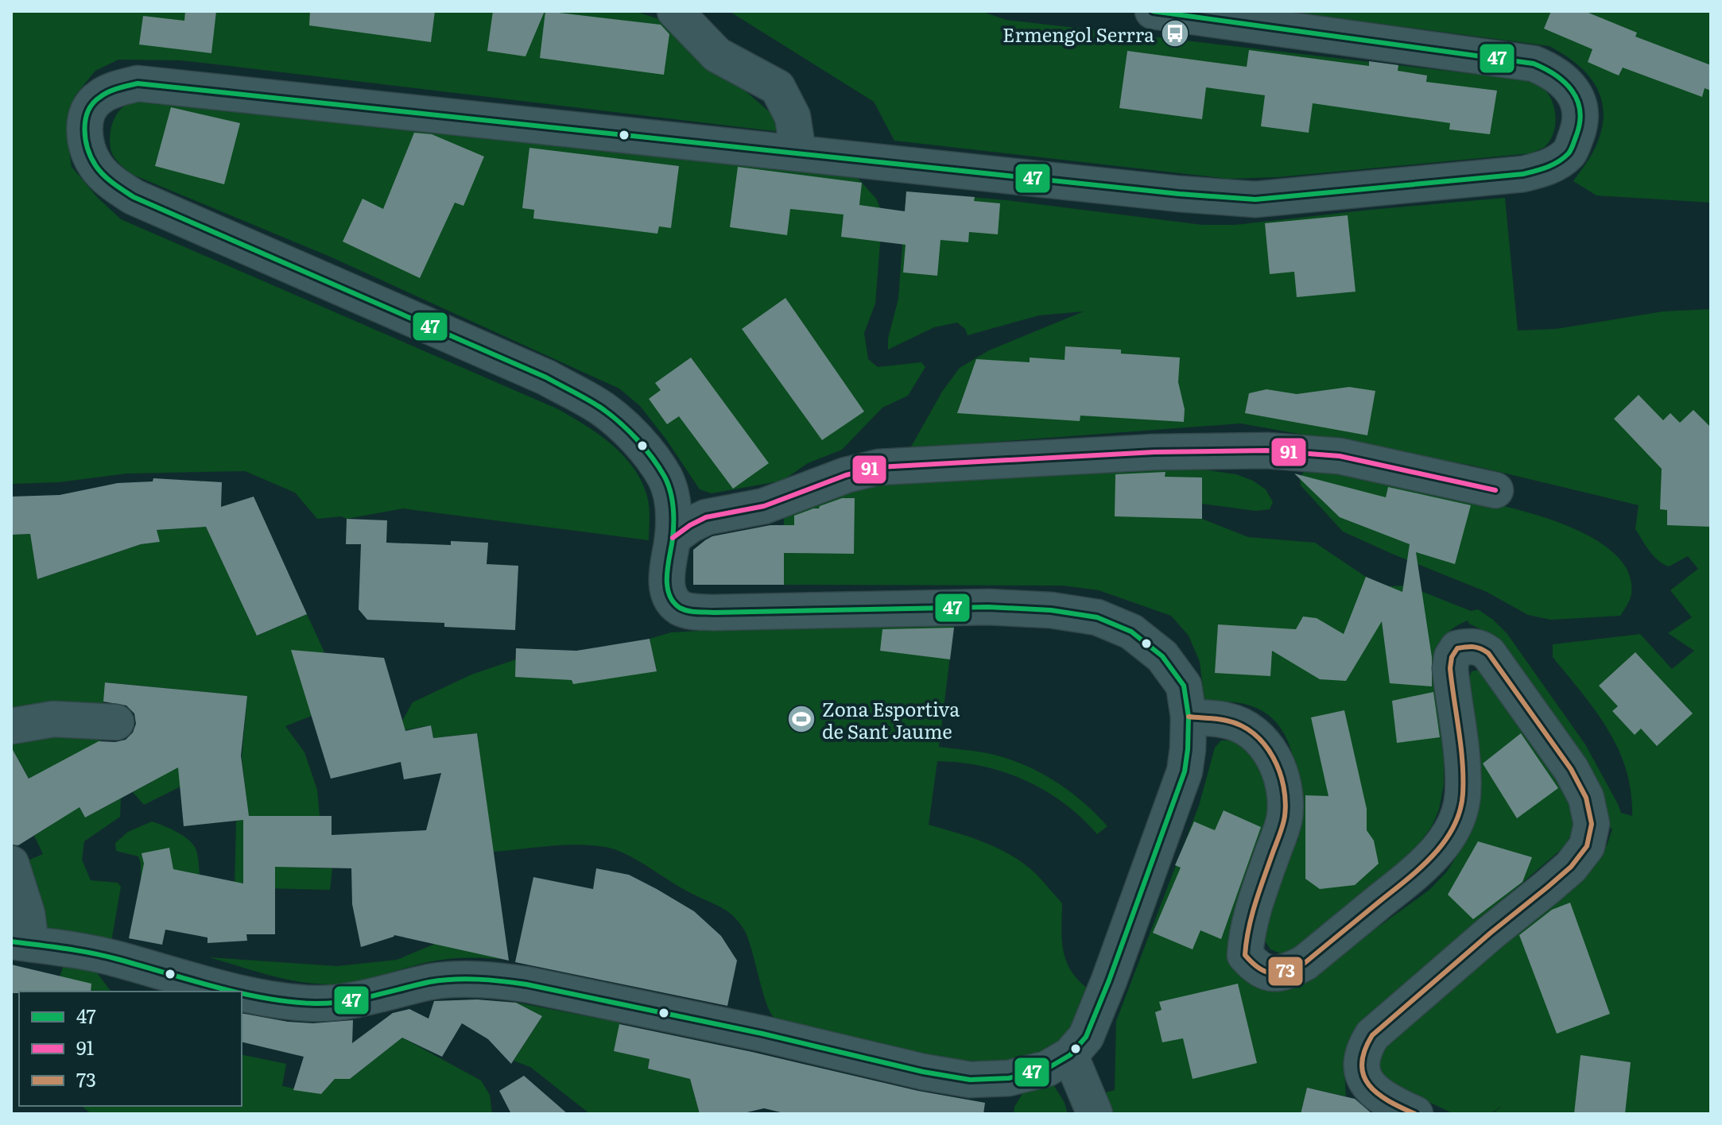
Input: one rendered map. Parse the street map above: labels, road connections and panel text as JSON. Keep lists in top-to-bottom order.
{
  "places": {
    "bus stop": ["Ermengol Serrra"],
    "sports": ["Zona Esportiva de Sant Jaume"]
  },
  "lines": ["transit line 47", "transit line 91", "transit line 73"],
  "legend": ["47", "91", "73"]
}
